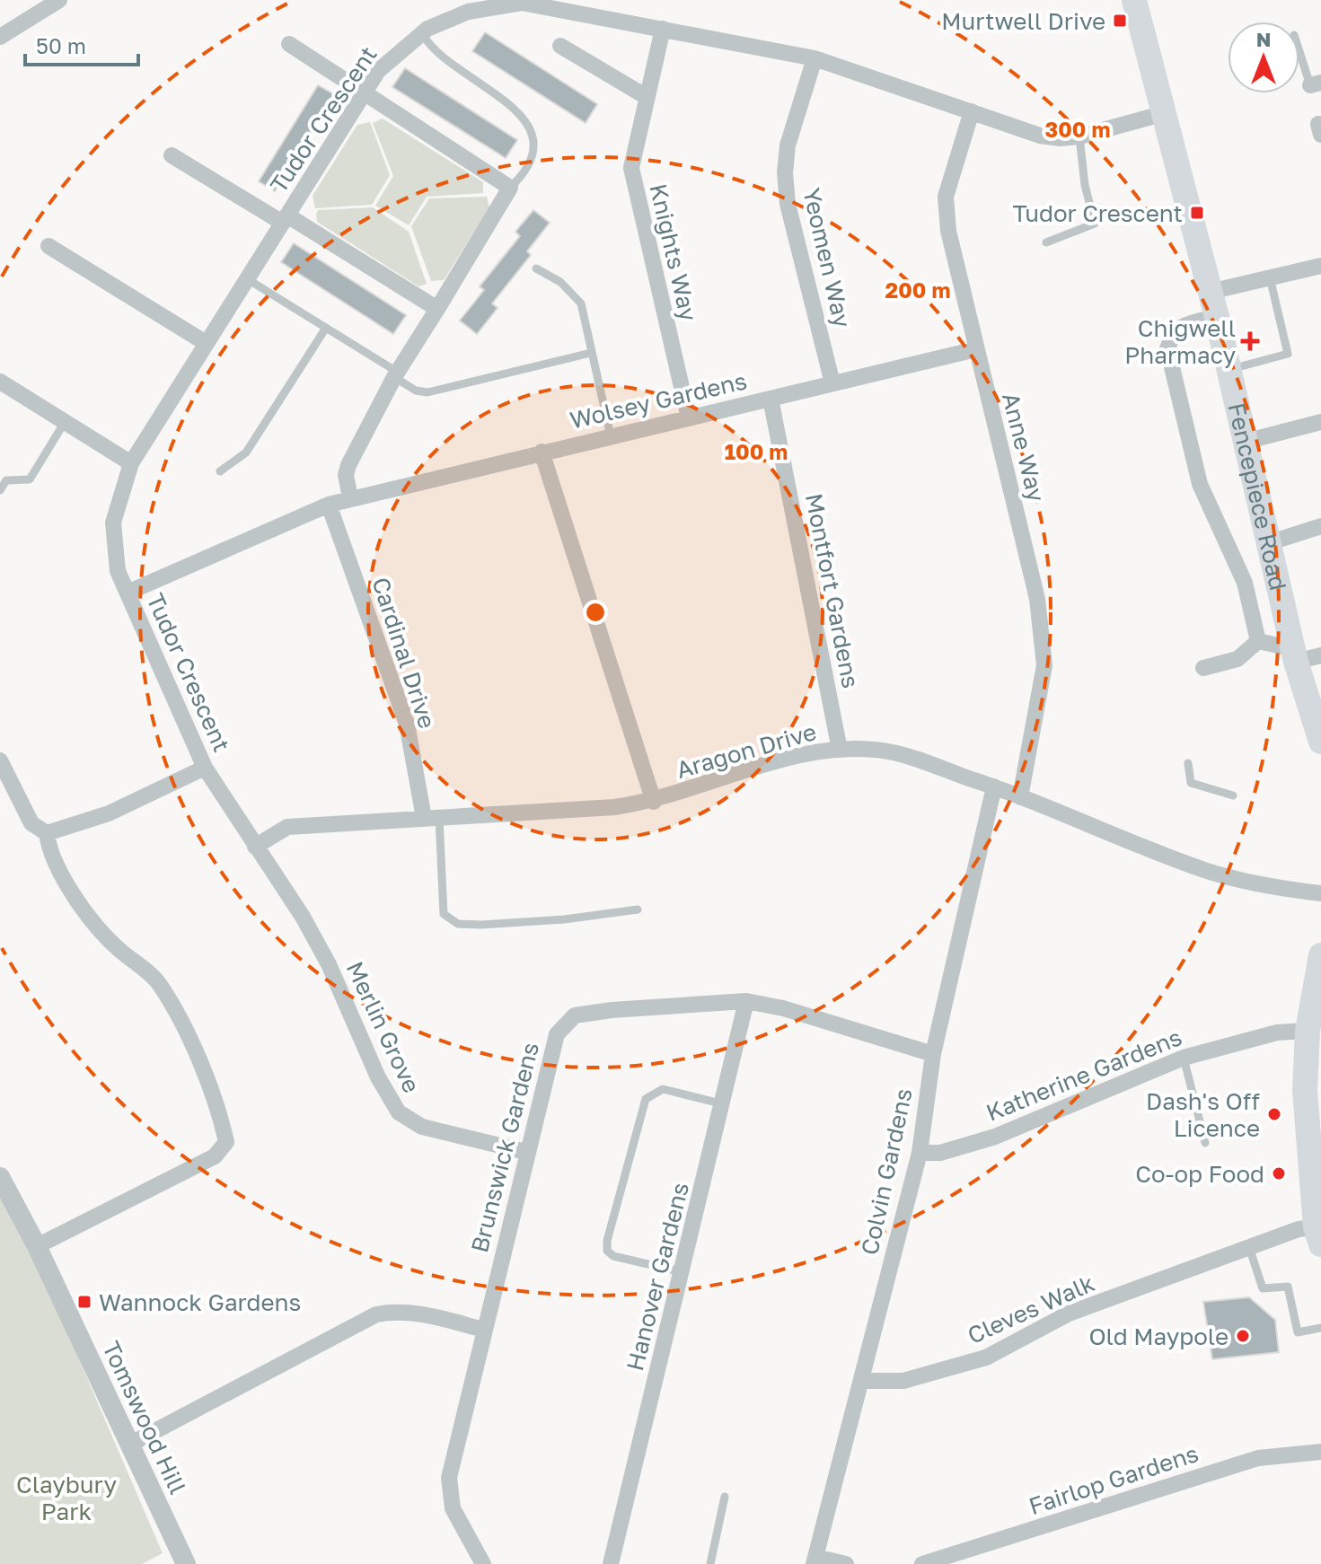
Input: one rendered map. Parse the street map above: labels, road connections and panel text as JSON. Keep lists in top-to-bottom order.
{
  "streets": {
    "main road": ["Fencepiece Road"],
    "street": [
      "Tudor Crescent",
      "Knights Way",
      "Yeomen Way",
      "Wolsey Gardens",
      "Anne Way",
      "Montfort Gardens",
      "Cardinal Drive",
      "Aragon Drive",
      "Merlin Grove",
      "Katherine Gardens",
      "Brunswick Gardens",
      "Colvin Gardens",
      "Hanover Gardens",
      "Cleves Walk",
      "Tomswood Hill",
      "Fairlop Gardens"
    ]
  },
  "crossings": [
    ["Tudor Crescent", "Knights Way"],
    ["Tudor Crescent", "Yeomen Way"],
    ["Tudor Crescent", "Wolsey Gardens"],
    ["Tudor Crescent", "Anne Way"],
    ["Tudor Crescent", "Fencepiece Road"],
    ["Tudor Crescent", "Aragon Drive"],
    ["Tudor Crescent", "Merlin Grove"],
    ["Knights Way", "Wolsey Gardens"],
    ["Yeomen Way", "Wolsey Gardens"],
    ["Wolsey Gardens", "Anne Way"],
    ["Wolsey Gardens", "Montfort Gardens"],
    ["Wolsey Gardens", "Cardinal Drive"],
    ["Anne Way", "Aragon Drive"],
    ["Montfort Gardens", "Aragon Drive"],
    ["Cardinal Drive", "Aragon Drive"],
    ["Aragon Drive", "Merlin Grove"],
    ["Aragon Drive", "Colvin Gardens"],
    ["Merlin Grove", "Brunswick Gardens"],
    ["Katherine Gardens", "Colvin Gardens"],
    ["Brunswick Gardens", "Colvin Gardens"],
    ["Brunswick Gardens", "Hanover Gardens"],
    ["Colvin Gardens", "Cleves Walk"]
  ],
  "parks": ["Claybury Park"],
  "places": {
    "transit": ["Murtwell Drive", "Tudor Crescent", "Wannock Gardens"],
    "health": ["Chigwell Pharmacy"],
    "other": ["Dash's Off Licence", "Co-op Food", "Old Maypole"]
  },
  "scale_bar": "50 m",
  "north": "top",
  "rings": ["300 m", "200 m", "100 m"]
}
